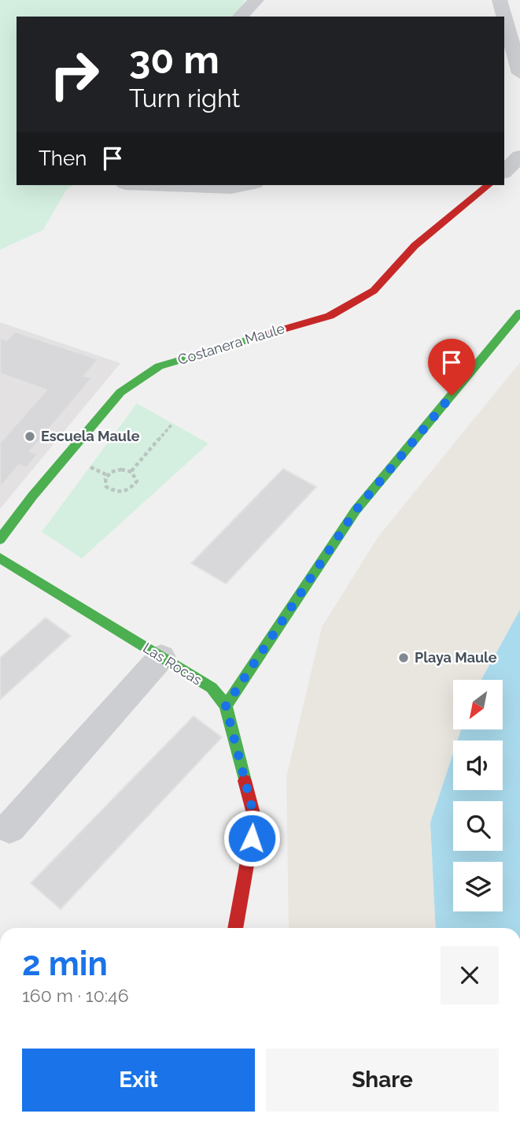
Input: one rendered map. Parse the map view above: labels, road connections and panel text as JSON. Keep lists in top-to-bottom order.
{
  "streets": {
    "street": ["Costanera Maule", "Las Rocas"]
  },
  "places": ["Escuela Maule", "Playa Maule"],
  "north": "bottom left",
  "page": {
    "turn": ["30 m", "Turn right"],
    "then": "Then",
    "heading": ["2 min", "160 m · 10:46"],
    "buttons": ["Exit", "Share"]
  }
}
